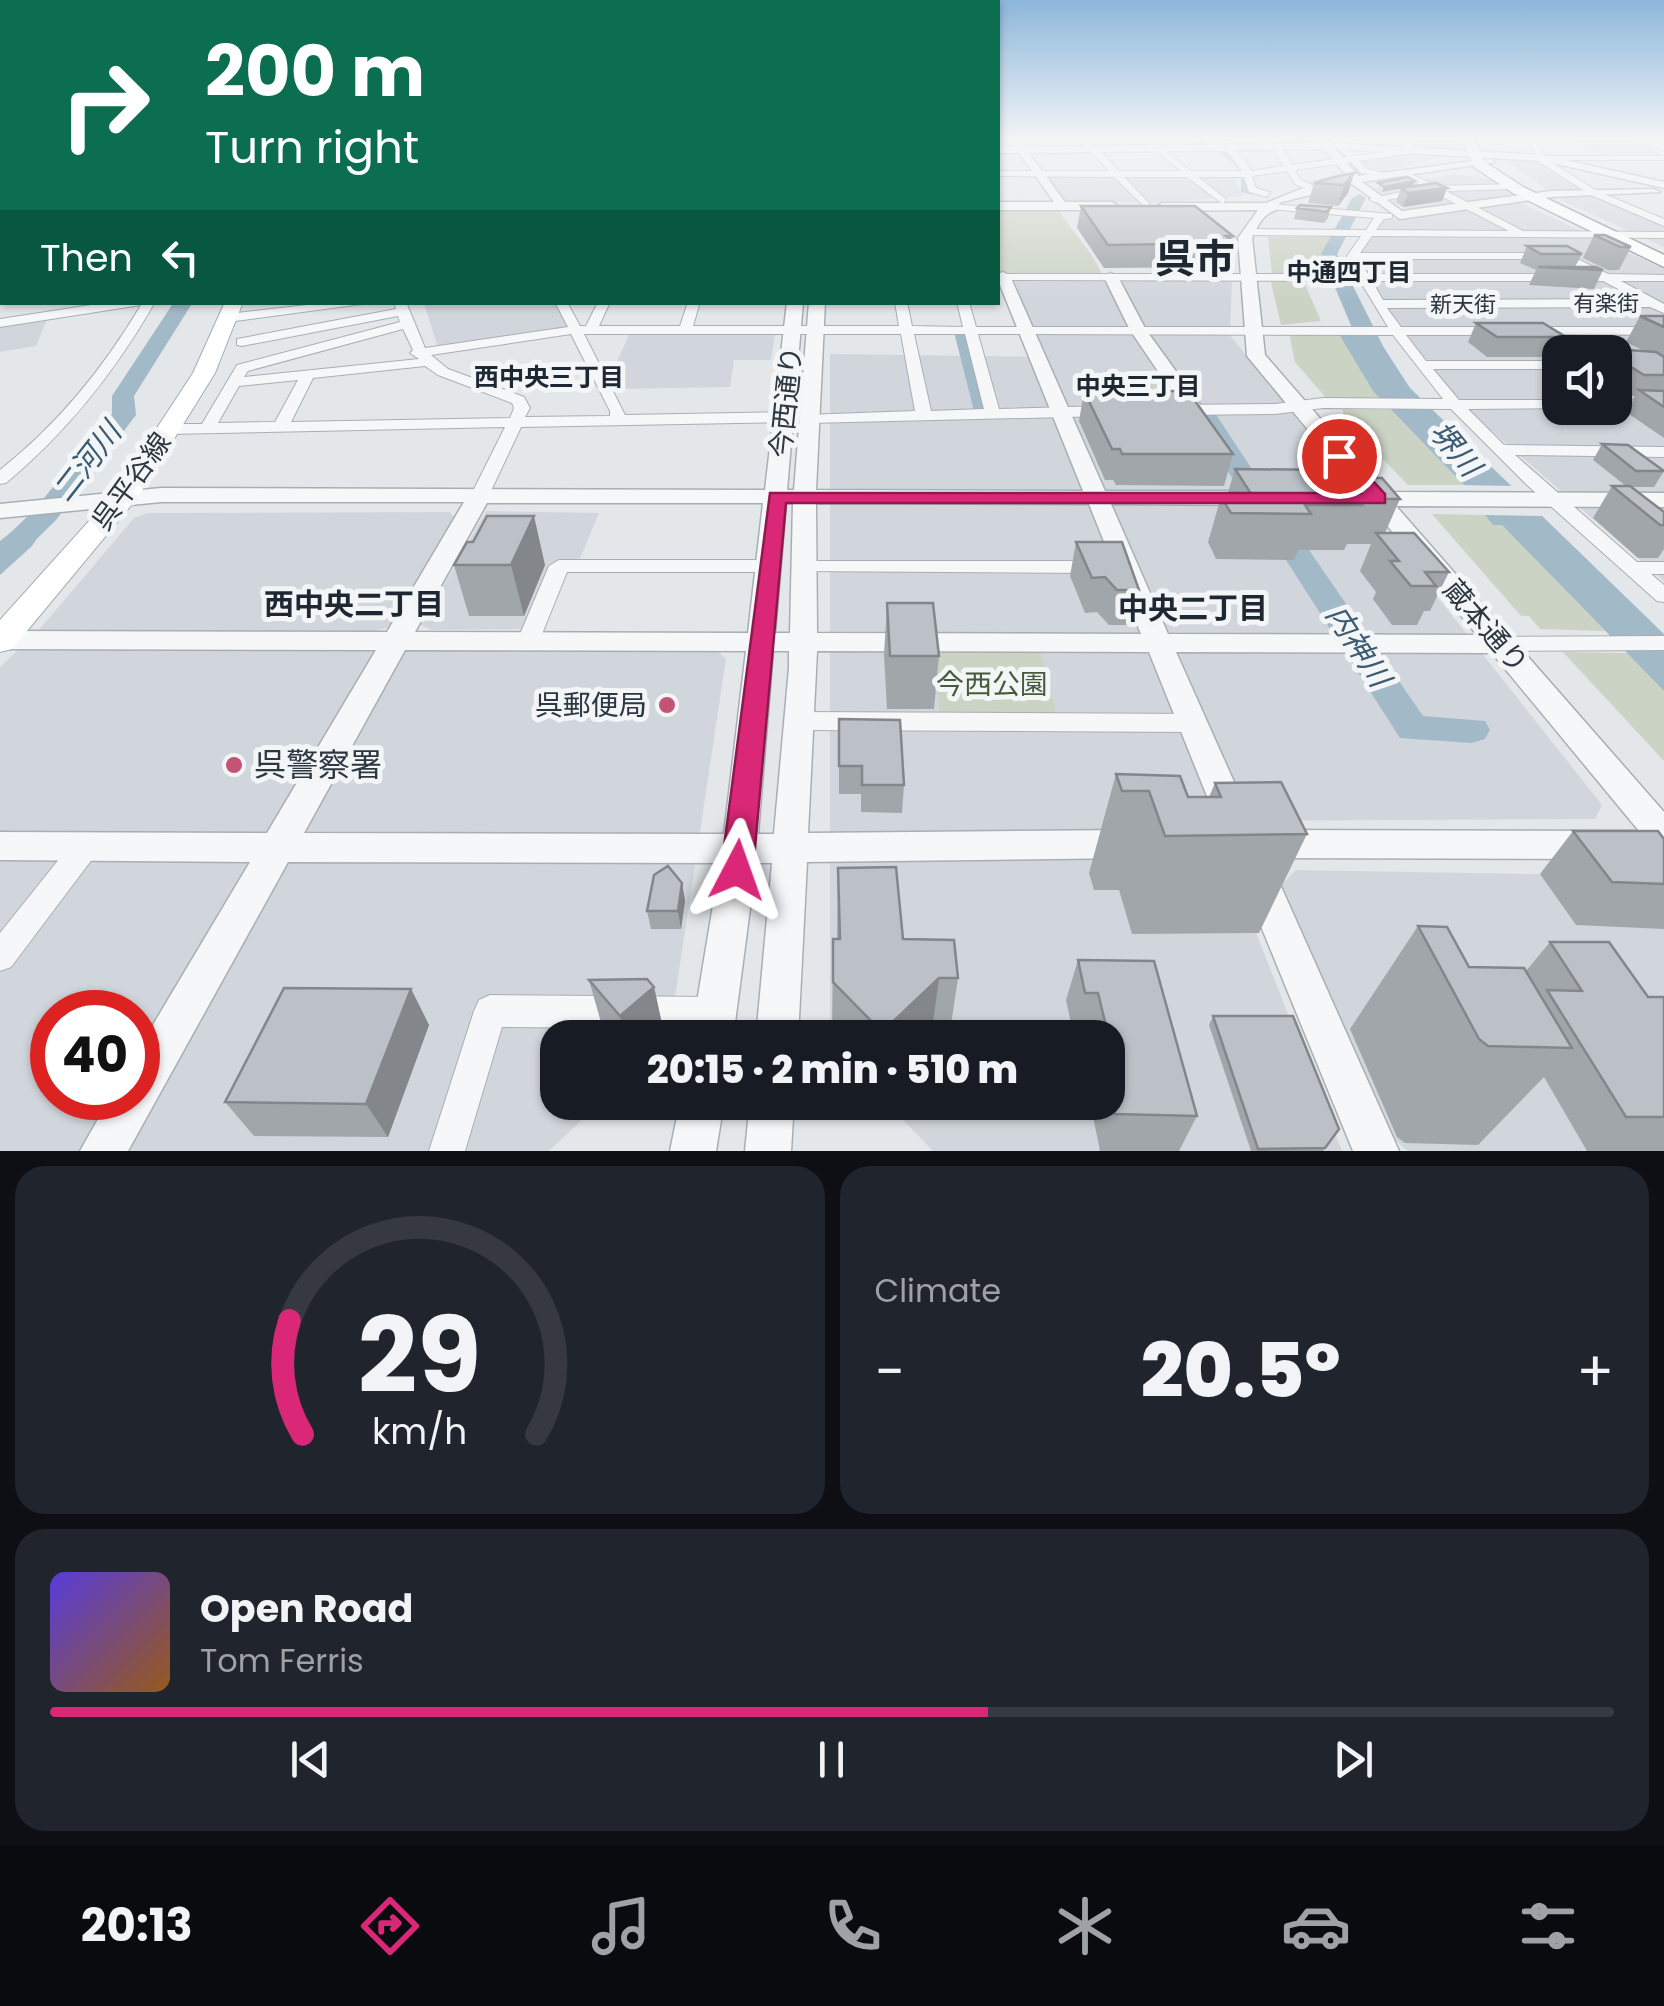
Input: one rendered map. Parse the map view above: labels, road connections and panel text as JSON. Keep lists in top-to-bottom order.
{
  "streets": {
    "main road": ["呉平谷線"],
    "street": [
      "有楽街",
      "新天街",
      "今西通り",
      "蔵本通り"
    ]
  },
  "crossings": [
    ["有楽街", "新天街"]
  ],
  "districts": [
    "呉市",
    "中通四丁目",
    "西中央三丁目",
    "中央三丁目",
    "西中央二丁目",
    "中央二丁目"
  ],
  "water": ["堺川", "二河川", "内神川"],
  "parks": ["今西公園"],
  "places": ["呉郵便局", "呉警察署"],
  "page": {
    "turn": ["200 m", "Turn right"],
    "then": "Then",
    "limit": "40",
    "trip": "20:15 · 2 min · 510 m",
    "tile": "Climate",
    "heat": ["−", "20.5°", "+"],
    "song": ["Open Road", "Tom Ferris"],
    "tabs": "20:13",
    "gauge": ["29", "km/h"]
  }
}
